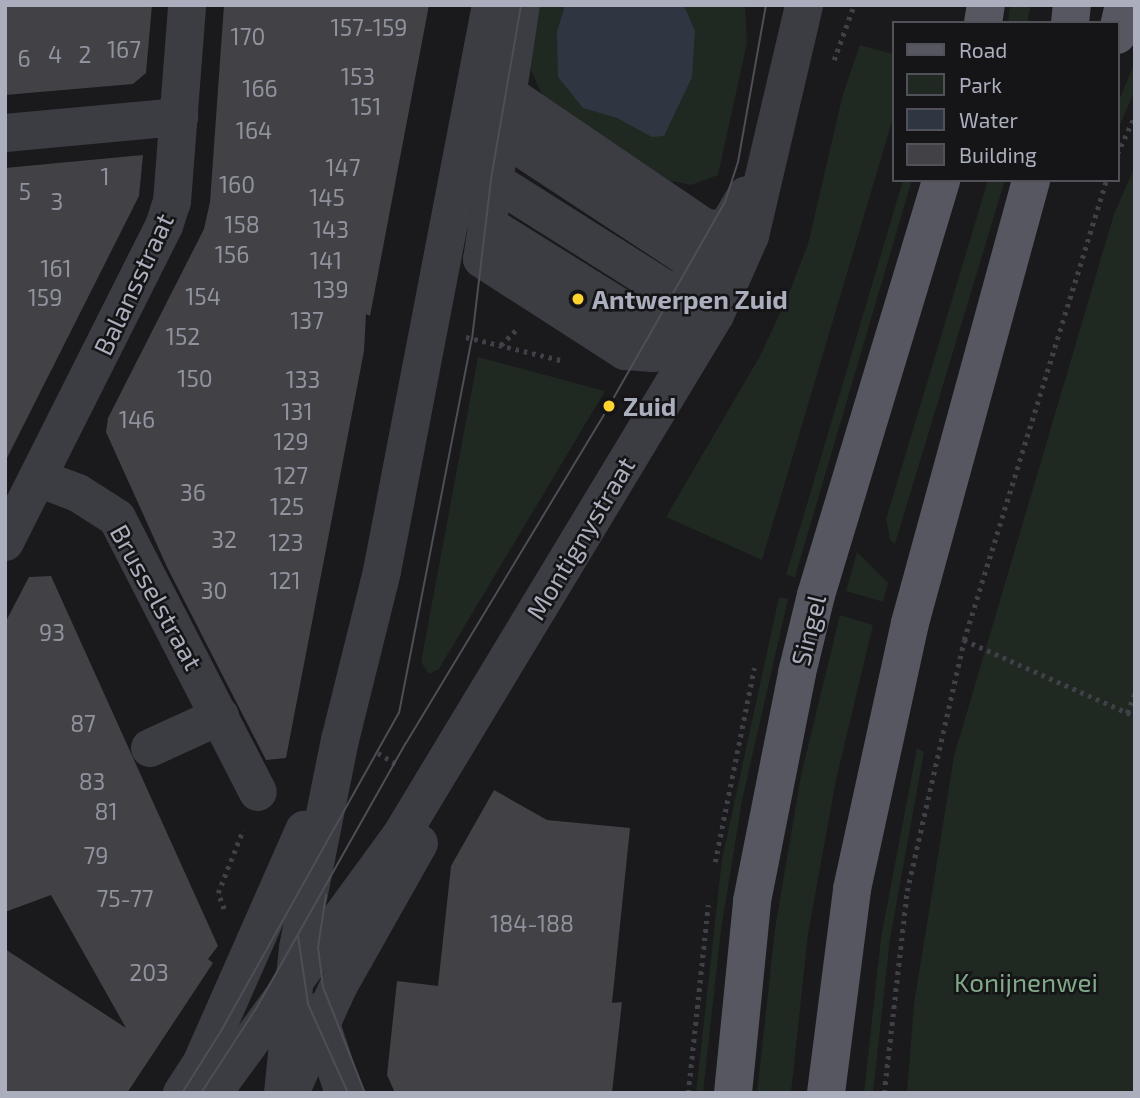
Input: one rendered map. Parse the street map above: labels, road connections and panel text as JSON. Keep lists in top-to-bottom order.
{
  "streets": {
    "main road": ["Singel"],
    "street": ["Balansstraat", "Montignystraat", "Brusselstraat"]
  },
  "crossings": [
    ["Balansstraat", "Brusselstraat"]
  ],
  "parks": ["Konijnenwei"],
  "places": ["Antwerpen Zuid", "Zuid"],
  "house_numbers": [
    "157-159",
    "170",
    "167",
    "4",
    "2",
    "6",
    "153",
    "166",
    "151",
    "164",
    "147",
    "1",
    "160",
    "5",
    "145",
    "3",
    "158",
    "143",
    "156",
    "141",
    "161",
    "139",
    "154",
    "159",
    "137",
    "152",
    "150",
    "133",
    "131",
    "146",
    "129",
    "127",
    "36",
    "125",
    "32",
    "123",
    "121",
    "30",
    "93",
    "87",
    "83",
    "81",
    "79",
    "75-77",
    "184-188",
    "203"
  ],
  "legend": [
    "Road",
    "Park",
    "Water",
    "Building"
  ]
}
